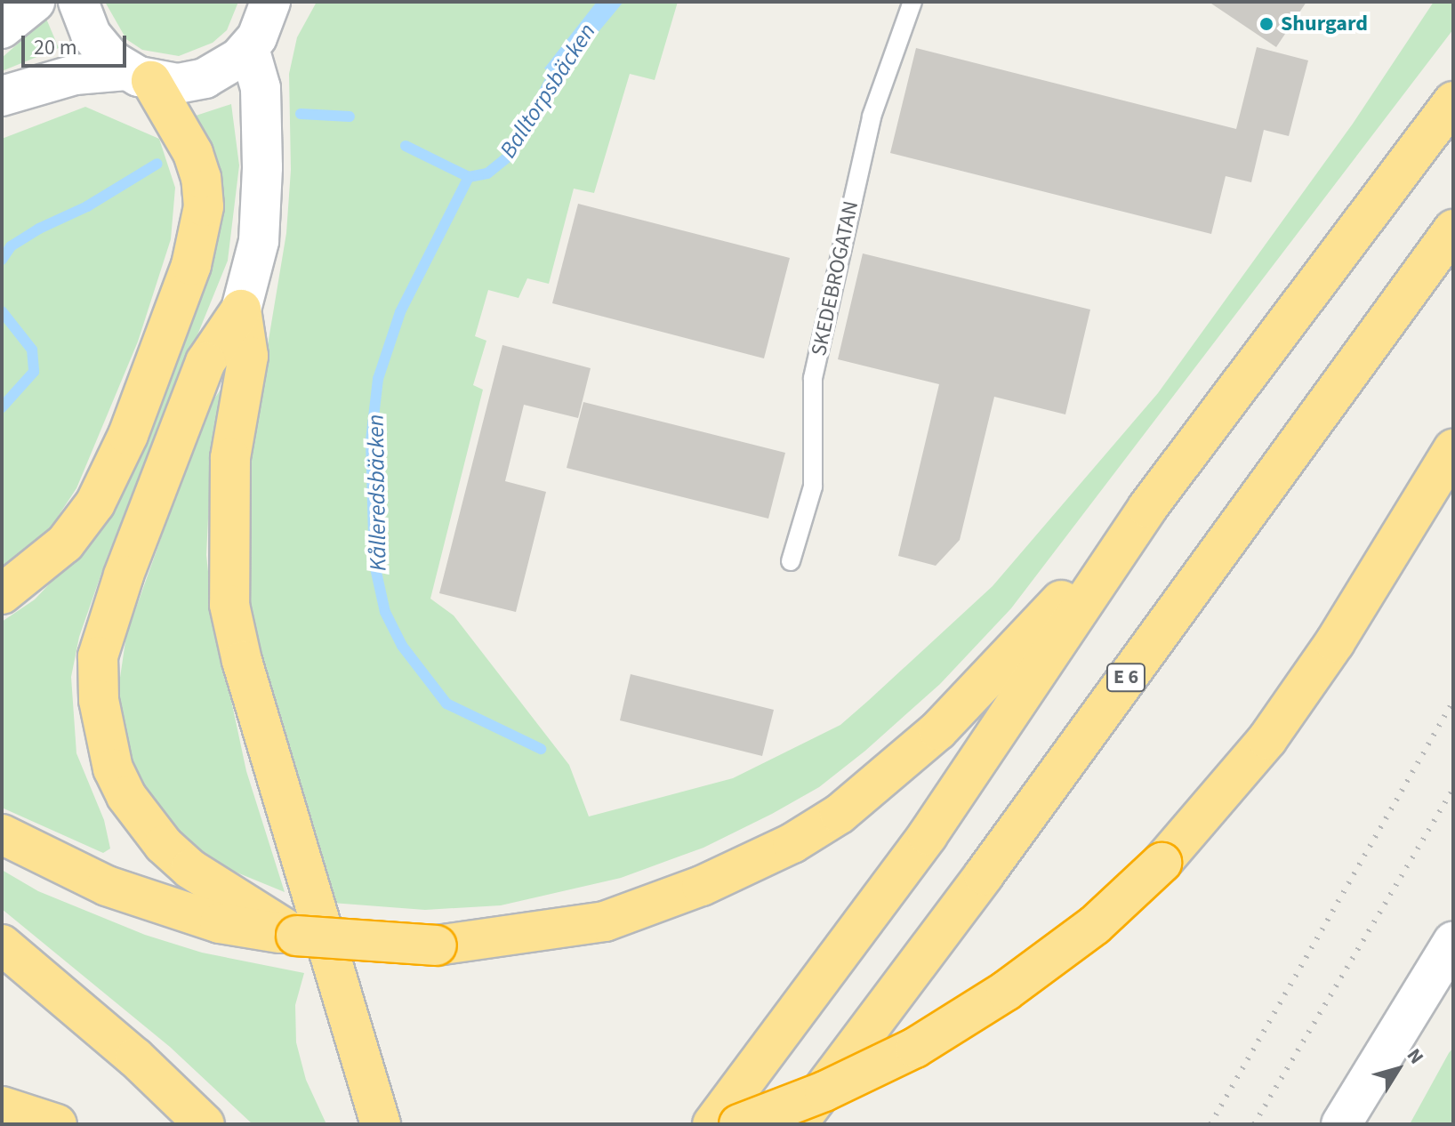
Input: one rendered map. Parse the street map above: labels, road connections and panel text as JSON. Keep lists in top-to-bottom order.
{
  "streets": {
    "highway": ["E 6"],
    "lane": ["SKEDEBROGATAN"]
  },
  "water": ["Balltorpsbäcken", "Kålleredsbäcken"],
  "places": ["Shurgard"],
  "scale_bar": "20 m",
  "north": "top right"
}
